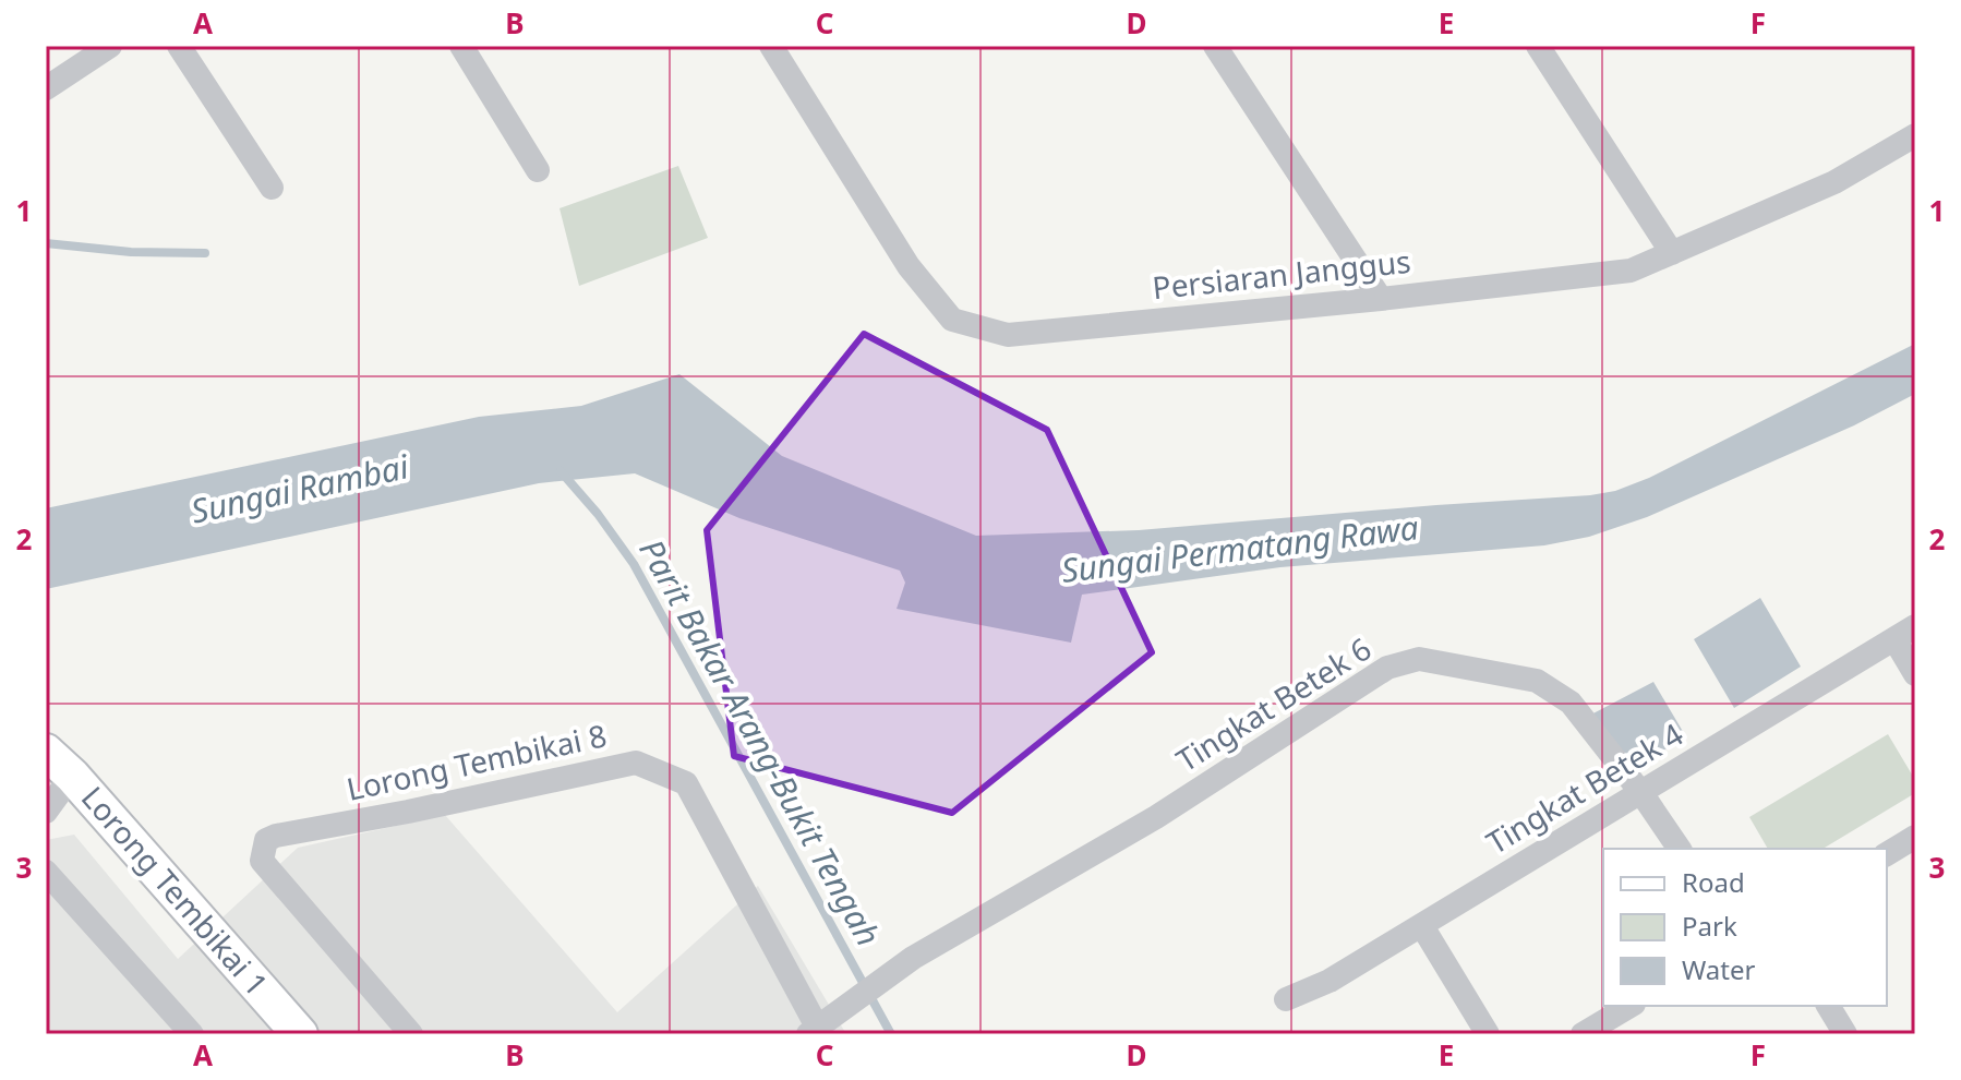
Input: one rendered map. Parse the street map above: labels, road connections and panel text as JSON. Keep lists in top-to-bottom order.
{
  "streets": {
    "street": [
      "Persiaran Janggus",
      "Tingkat Betek 6",
      "Lorong Tembikai 8",
      "Tingkat Betek 4",
      "Lorong Tembikai 1"
    ]
  },
  "crossings": [
    ["Tingkat Betek 6", "Lorong Tembikai 8"],
    ["Tingkat Betek 6", "Tingkat Betek 4"]
  ],
  "water": ["Sungai Rambai", "Sungai Permatang Rawa", "Parit Bakar Arang-Bukit Tengah"],
  "legend": ["Road", "Park", "Water"],
  "grid": {
    "columns": [
      "A",
      "B",
      "C",
      "D",
      "E",
      "F"
    ],
    "rows": ["1", "2", "3"]
  }
}
